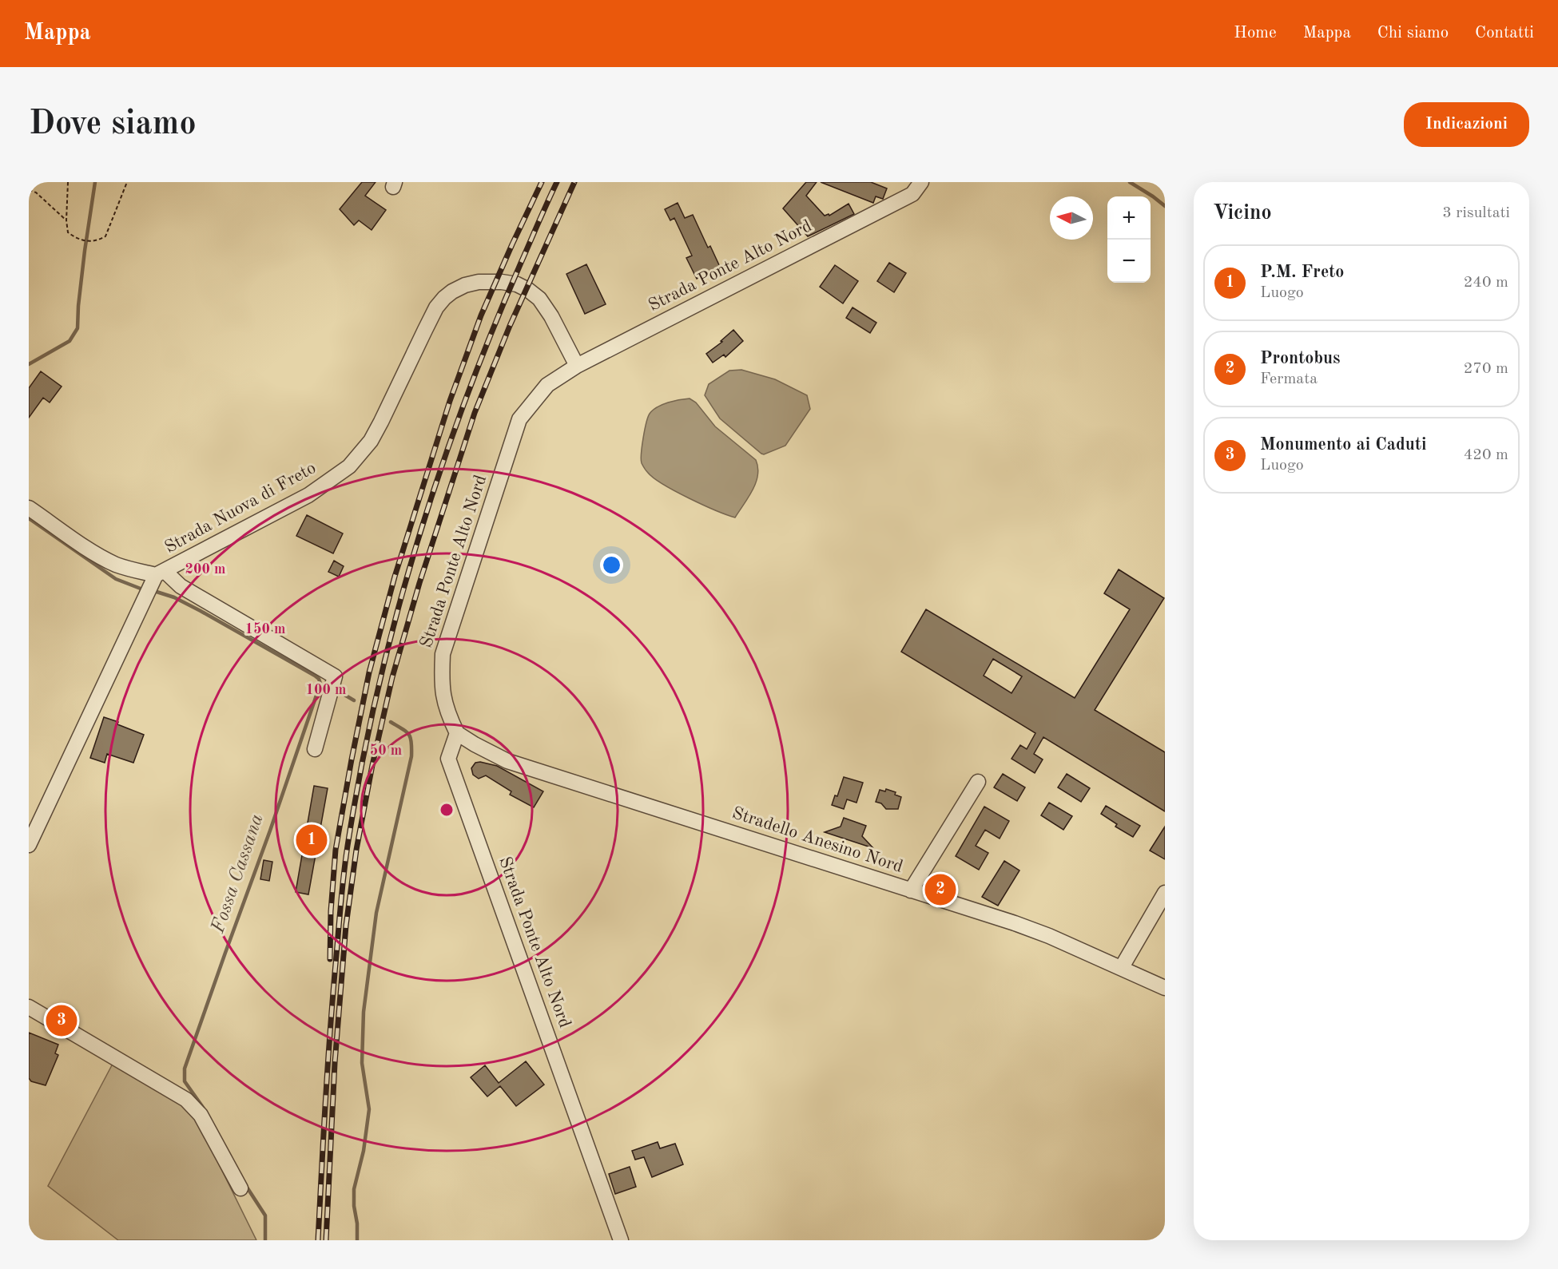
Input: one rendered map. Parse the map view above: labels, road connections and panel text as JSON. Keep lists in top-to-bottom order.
{
  "streets": {
    "street": ["Strada Ponte Alto Nord", "Strada Nuova di Freto", "Stradello Anesino Nord"]
  },
  "crossings": [
    ["Strada Ponte Alto Nord", "Strada Nuova di Freto"],
    ["Strada Ponte Alto Nord", "Stradello Anesino Nord"]
  ],
  "water": ["Fossa Cassana"],
  "north": "left",
  "page": {
    "header": "Mappa",
    "nav": [
      "Home",
      "Mappa",
      "Chi siamo",
      "Contatti"
    ],
    "buttons": "Indicazioni",
    "title": "Dove siamo",
    "heading": ["Vicino", "3 risultati"],
    "map_buttons": ["+", "−"],
    "list": [
      {
        "mark": "1",
        "name": "P.M. Freto",
        "note": "Luogo",
        "value": "240 m"
      },
      {
        "mark": "2",
        "name": "Prontobus",
        "note": "Fermata",
        "value": "270 m"
      },
      {
        "mark": "3",
        "name": "Monumento ai Caduti",
        "note": "Luogo",
        "value": "420 m"
      }
    ],
    "pins": ["1", "2", "3"]
  },
  "rings": [
    "200 m",
    "150 m",
    "100 m",
    "50 m"
  ]
}
